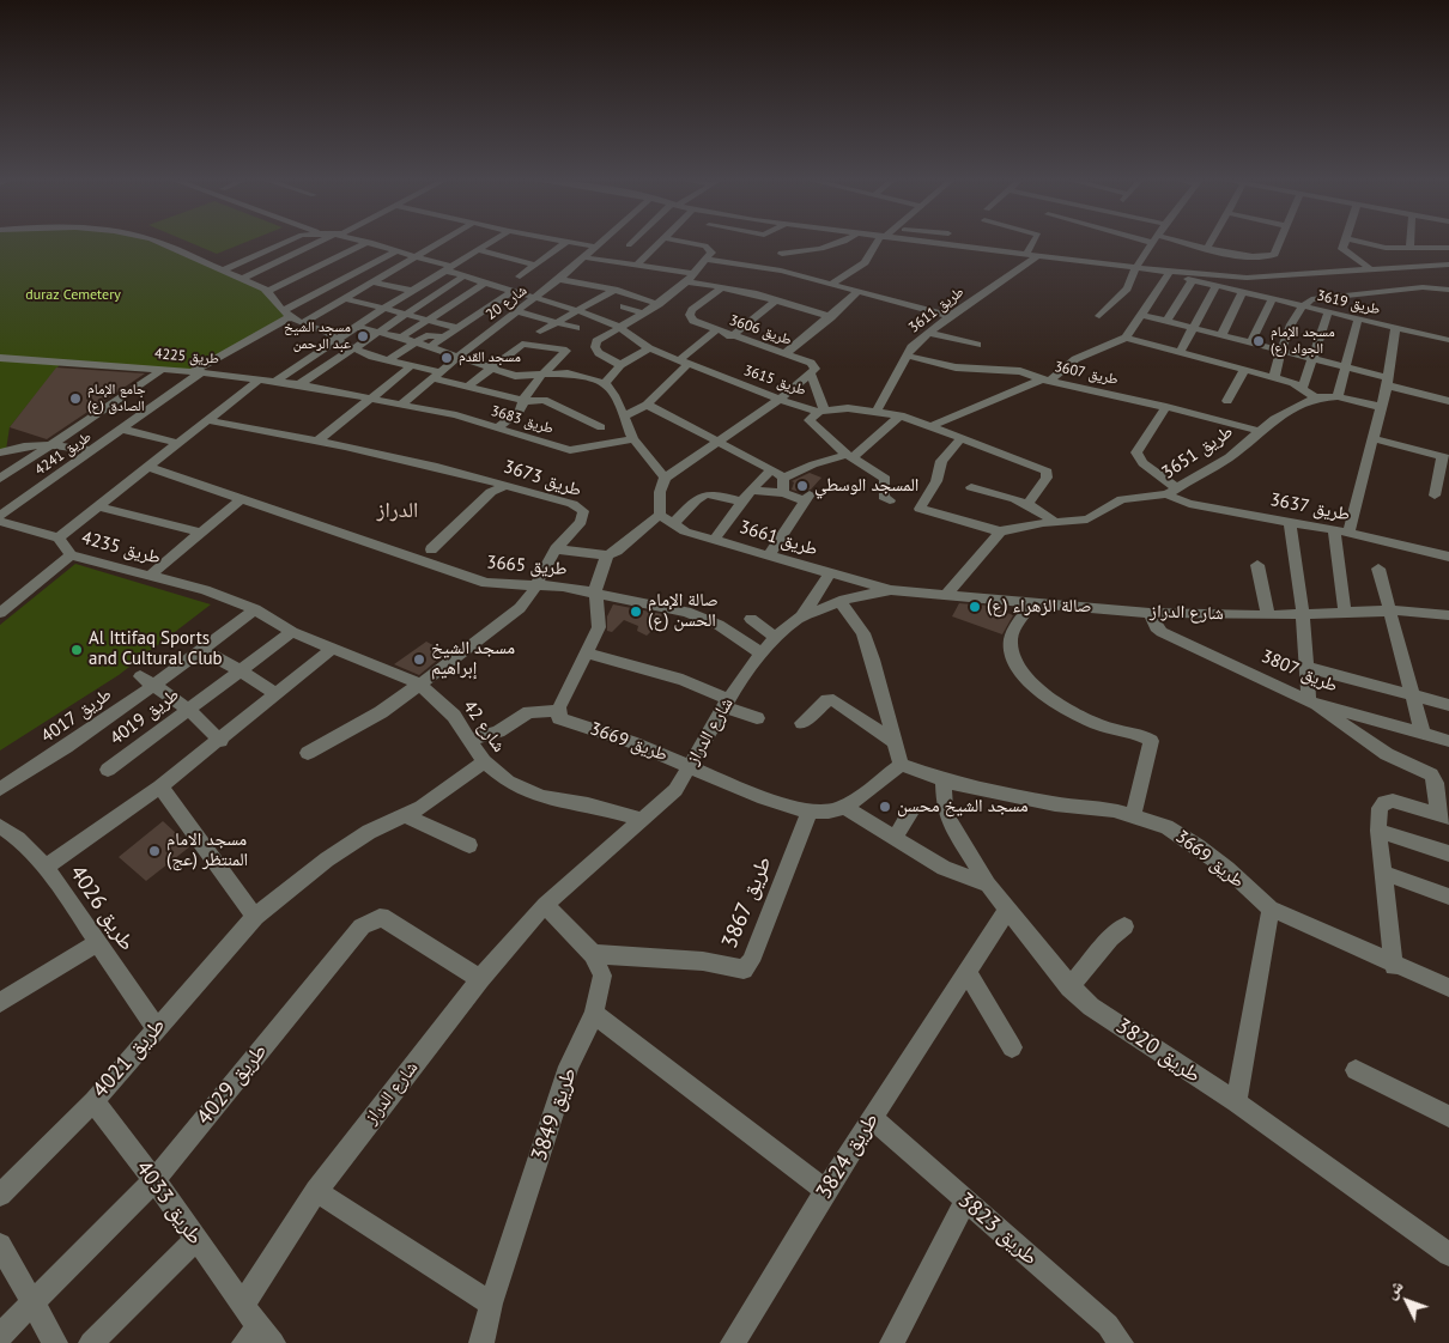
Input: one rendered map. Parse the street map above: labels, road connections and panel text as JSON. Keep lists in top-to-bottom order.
{
  "streets": {
    "street": [
      "شارع 20",
      "طريق 3619",
      "طريق 3611",
      "طريق 3606",
      "طريق 4225",
      "طريق 3607",
      "طريق 3615",
      "طريق 3683",
      "طريق 3651",
      "طريق 4241",
      "طريق 3673",
      "طريق 3637",
      "طريق 3661",
      "طريق 4235",
      "طريق 3665",
      "شارع الدراز",
      "طريق 3807",
      "طريق 4017",
      "طريق 4019",
      "شارع 42",
      "طريق 3669",
      "طريق 3867",
      "طريق 4026",
      "طريق 3820",
      "طريق 4021",
      "طريق 4029",
      "طريق 3849",
      "طريق 3824",
      "طريق 4033",
      "طريق 3823"
    ]
  },
  "crossings": [
    ["شارع 20", "طريق 4225"],
    ["شارع 20", "طريق 3615"],
    ["شارع 20", "طريق 3683"],
    ["طريق 3611", "طريق 3607"],
    ["طريق 3611", "طريق 3615"],
    ["طريق 4225", "طريق 3683"],
    ["طريق 4225", "طريق 4241"],
    ["طريق 3607", "طريق 3651"],
    ["طريق 3615", "طريق 4241"],
    ["طريق 3651", "طريق 3637"],
    ["طريق 3673", "طريق 3665"],
    ["طريق 3673", "شارع 42"],
    ["طريق 3661", "شارع الدراز"],
    ["طريق 4235", "شارع 42"],
    ["طريق 3665", "شارع الدراز"],
    ["شارع الدراز", "طريق 3807"],
    ["شارع الدراز", "شارع 42"],
    ["شارع الدراز", "طريق 3669"],
    ["شارع الدراز", "طريق 4029"],
    ["شارع الدراز", "طريق 3849"],
    ["شارع الدراز", "طريق 4033"],
    ["طريق 4017", "شارع 42"],
    ["طريق 4019", "شارع 42"],
    ["شارع 42", "طريق 4021"],
    ["طريق 3669", "طريق 3867"],
    ["طريق 3669", "طريق 3820"],
    ["طريق 3867", "طريق 3849"],
    ["طريق 4026", "طريق 4021"],
    ["طريق 3820", "طريق 3824"],
    ["طريق 4021", "طريق 4033"],
    ["طريق 4029", "طريق 4033"],
    ["طريق 3824", "طريق 3823"]
  ],
  "districts": ["الدراز"],
  "parks": ["duraz Cemetery"],
  "places": [
    "مسجد الشيخ عبد الرحمن",
    "مسجد الإمام الجواد (ع)",
    "مسجد القدم",
    "جامع الإمام الصادق (ع)",
    "المسجد الوسطي",
    "(ع) صالة الزهراء",
    "صالة الإمام الحسن (ع)",
    "Al Ittifaq Sports and Cultural Club",
    "مسجد الشيخ إبراهيم",
    "مسجد الشيخ محسن",
    "مسجد الامام المنتظر (عج)"
  ],
  "north": "top left"
}
